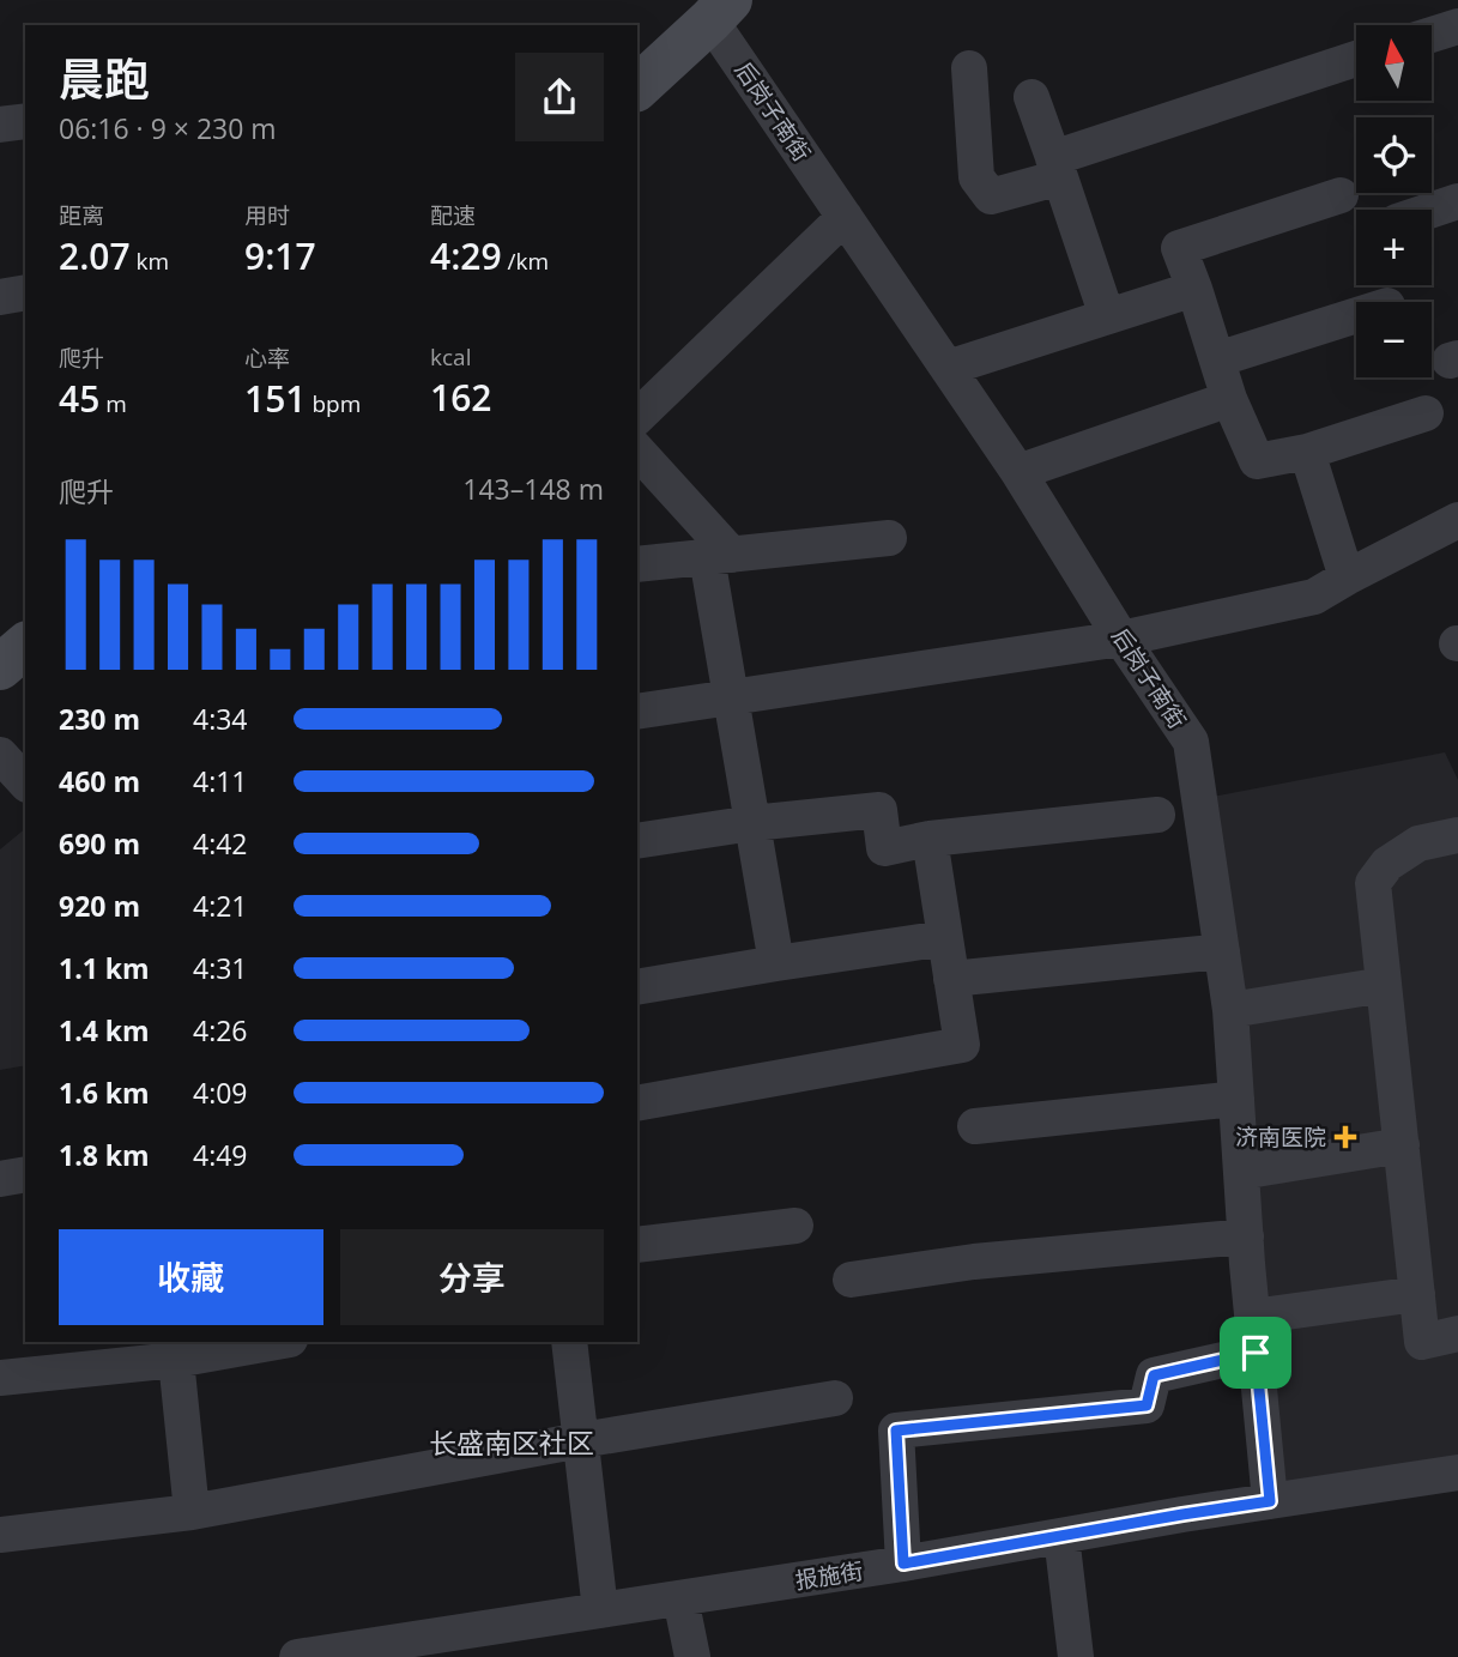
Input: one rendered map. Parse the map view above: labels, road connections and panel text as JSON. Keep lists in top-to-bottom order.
{
  "streets": {
    "street": ["后岗子南街", "报施街"]
  },
  "crossings": [
    ["后岗子南街", "报施街"]
  ],
  "districts": ["长盛南区社区"],
  "places": {
    "health": ["济南医院"]
  },
  "north": "top",
  "page": {
    "map_buttons": ["+", "−"],
    "heading": ["晨跑", "06:16 · 9 × 230 m"],
    "stats": [
      ["距离", "2.07 km"],
      ["用时", "9:17"],
      ["配速", "4:29 /km"],
      ["爬升", "45 m"],
      ["心率", "151 bpm"],
      ["kcal", "162"]
    ],
    "chart": ["爬升", "143–148 m"],
    "list": [
      {
        "name": "230 m",
        "note": "4:34"
      },
      {
        "name": "460 m",
        "note": "4:11"
      },
      {
        "name": "690 m",
        "note": "4:42"
      },
      {
        "name": "920 m",
        "note": "4:21"
      },
      {
        "name": "1.1 km",
        "note": "4:31"
      },
      {
        "name": "1.4 km",
        "note": "4:26"
      },
      {
        "name": "1.6 km",
        "note": "4:09"
      },
      {
        "name": "1.8 km",
        "note": "4:49"
      }
    ],
    "buttons": ["收藏", "分享"]
  }
}
